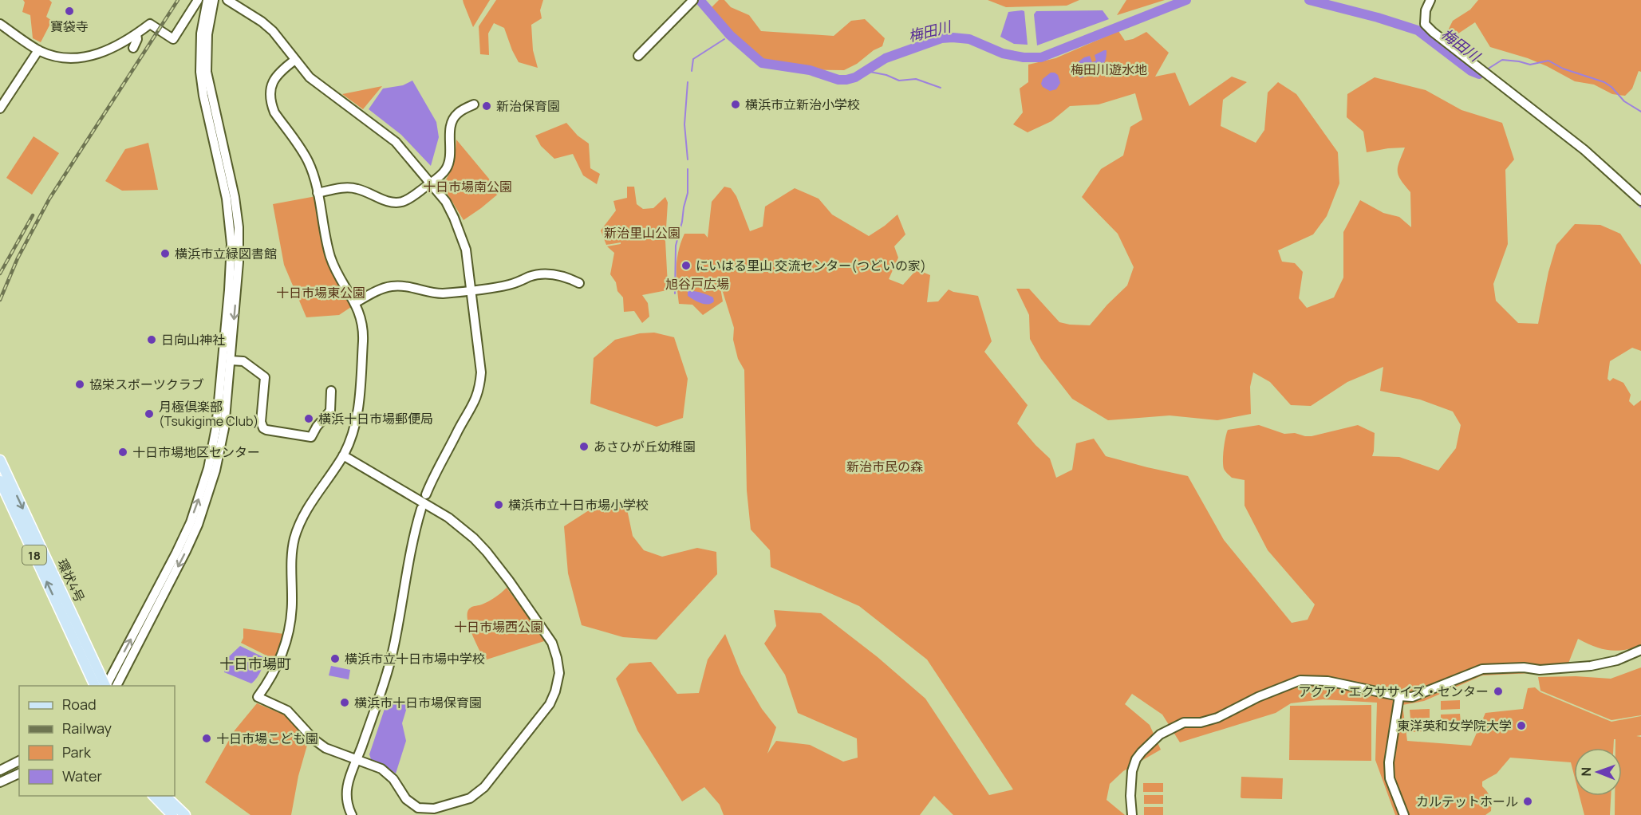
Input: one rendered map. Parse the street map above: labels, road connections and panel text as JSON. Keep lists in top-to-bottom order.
{
  "streets": {
    "main road": ["18", "環状4号"]
  },
  "districts": ["十日市場町"],
  "water": ["梅田川"],
  "parks": [
    "梅田川遊水地",
    "十日市場南公園",
    "新治里山公園",
    "旭谷戸広場",
    "十日市場東公園",
    "新治市民の森",
    "十日市場西公園"
  ],
  "places": [
    "寶袋寺",
    "横浜市立新治小学校",
    "新治保育園",
    "横浜市立緑図書館",
    "にいはる里山 交流センター(つどいの家)",
    "日向山神社",
    "協栄スポーツクラブ",
    "月極倶楽部 (Tsukigime Club)",
    "横浜十日市場郵便局",
    "あさひが丘幼稚園",
    "十日市場地区センター",
    "横浜市立十日市場小学校",
    "横浜市立十日市場中学校",
    "アクア・エクササイズ・センター",
    "横浜市十日市場保育園",
    "東洋英和女学院大学",
    "十日市場こども園",
    "カルテットホール"
  ],
  "legend": [
    "Road",
    "Railway",
    "Park",
    "Water"
  ],
  "north": "left"
}
